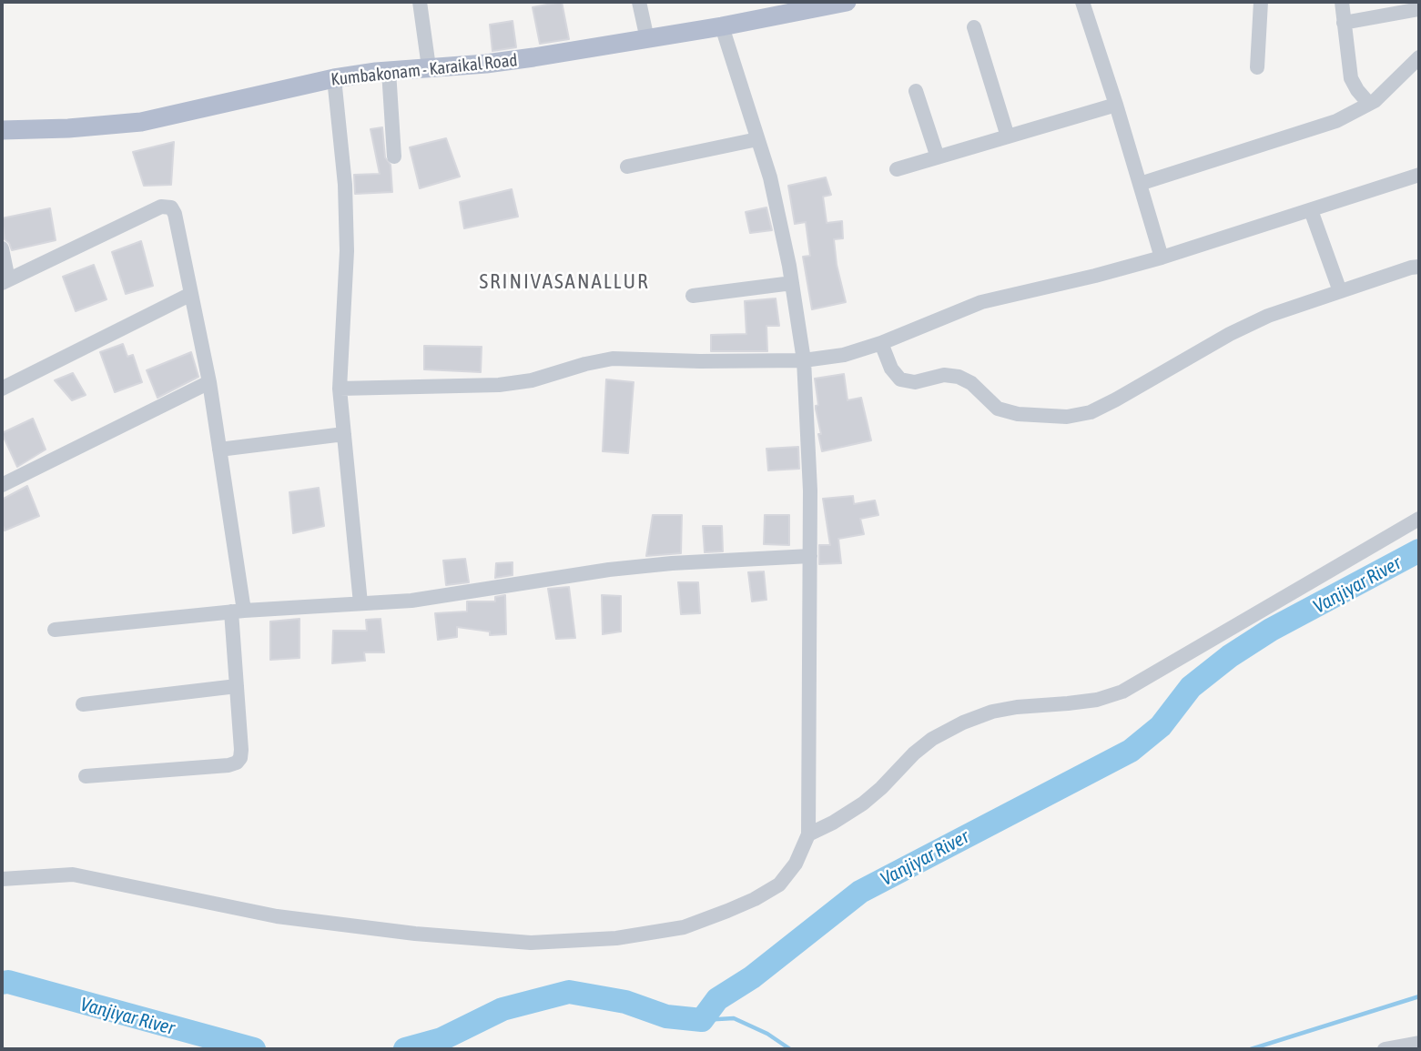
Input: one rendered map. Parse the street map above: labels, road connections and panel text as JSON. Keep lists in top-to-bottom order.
{
  "streets": {
    "main road": ["Kumbakonam - Karaikal Road"]
  },
  "districts": ["SRINIVASANALLUR"],
  "water": ["Vanjiyar River"]
}
